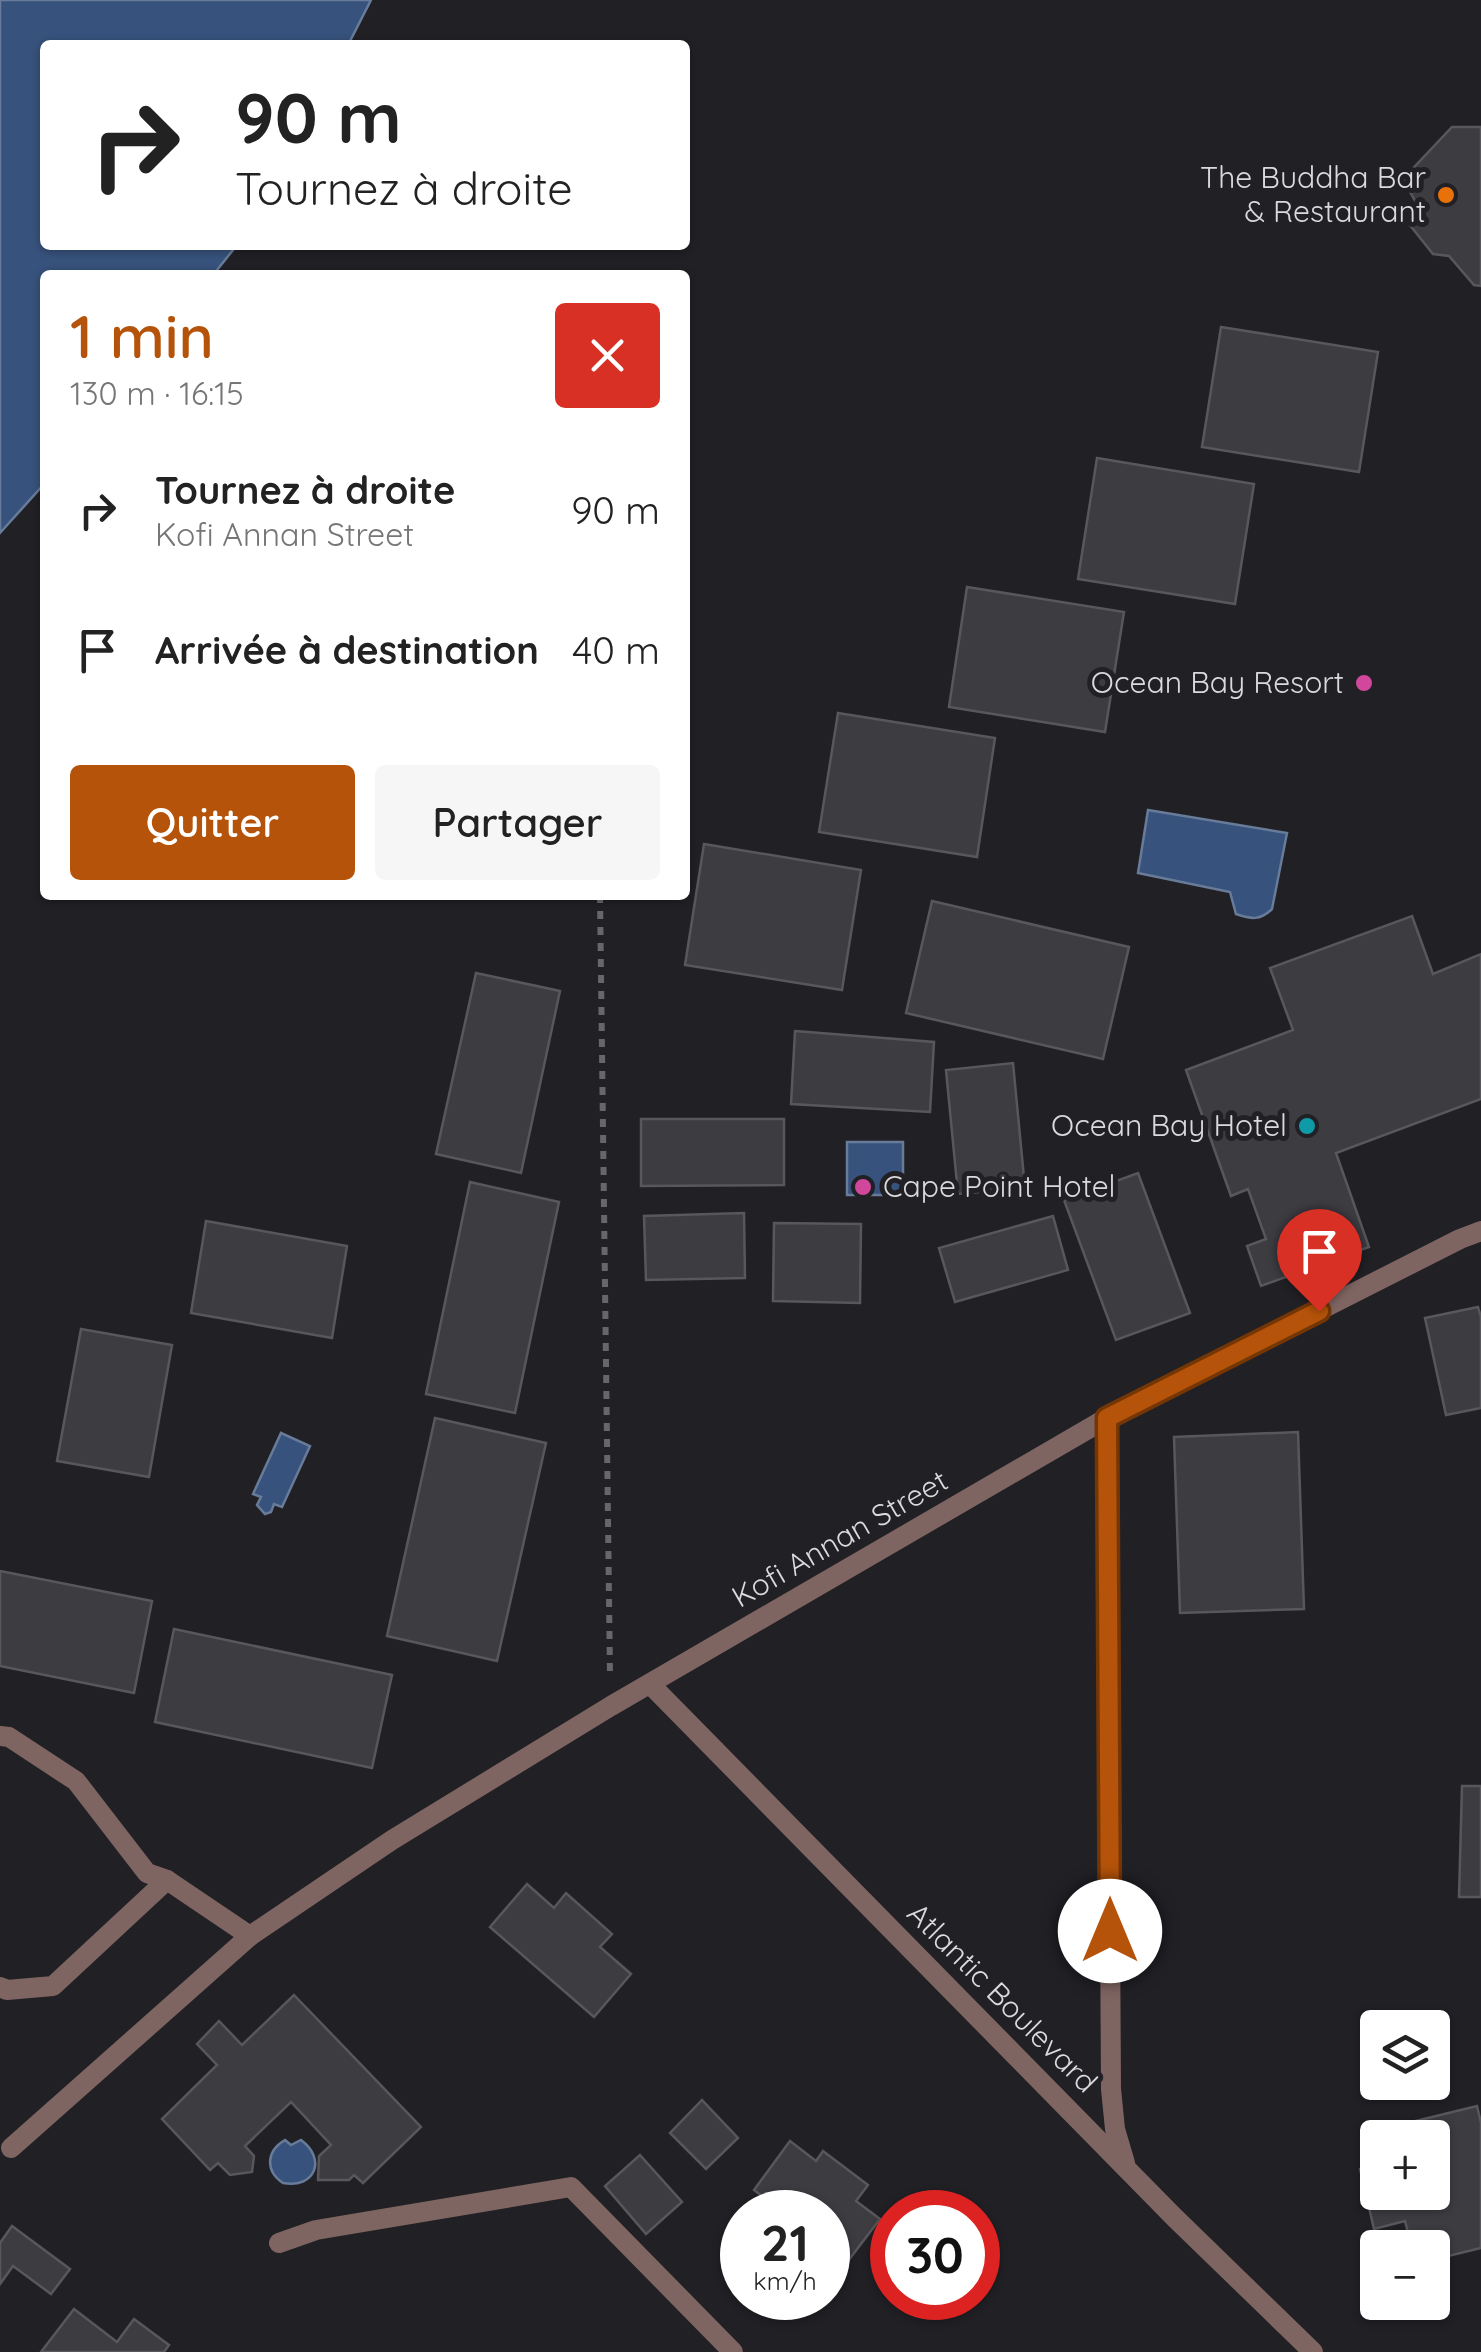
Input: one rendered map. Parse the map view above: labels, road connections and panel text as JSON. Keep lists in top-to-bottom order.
{
  "streets": {
    "street": ["Kofi Annan Street", "Atlantic Boulevard"]
  },
  "crossings": [
    ["Kofi Annan Street", "Atlantic Boulevard"]
  ],
  "places": [
    "The Buddha Bar & Restaurant",
    "Ocean Bay Resort",
    "Ocean Bay Hotel",
    "Cape Point Hotel"
  ],
  "page": {
    "turn": ["90 m", "Tournez à droite"],
    "heading": ["1 min", "130 m · 16:15"],
    "list": [
      {
        "name": "Tournez à droite",
        "note": "Kofi Annan Street",
        "value": "90 m"
      },
      {
        "name": "Arrivée à destination",
        "value": "40 m"
      }
    ],
    "buttons": ["Quitter", "Partager"],
    "map_buttons": ["+", "−"],
    "speed": "21 km/h",
    "limit": "30"
  }
}
